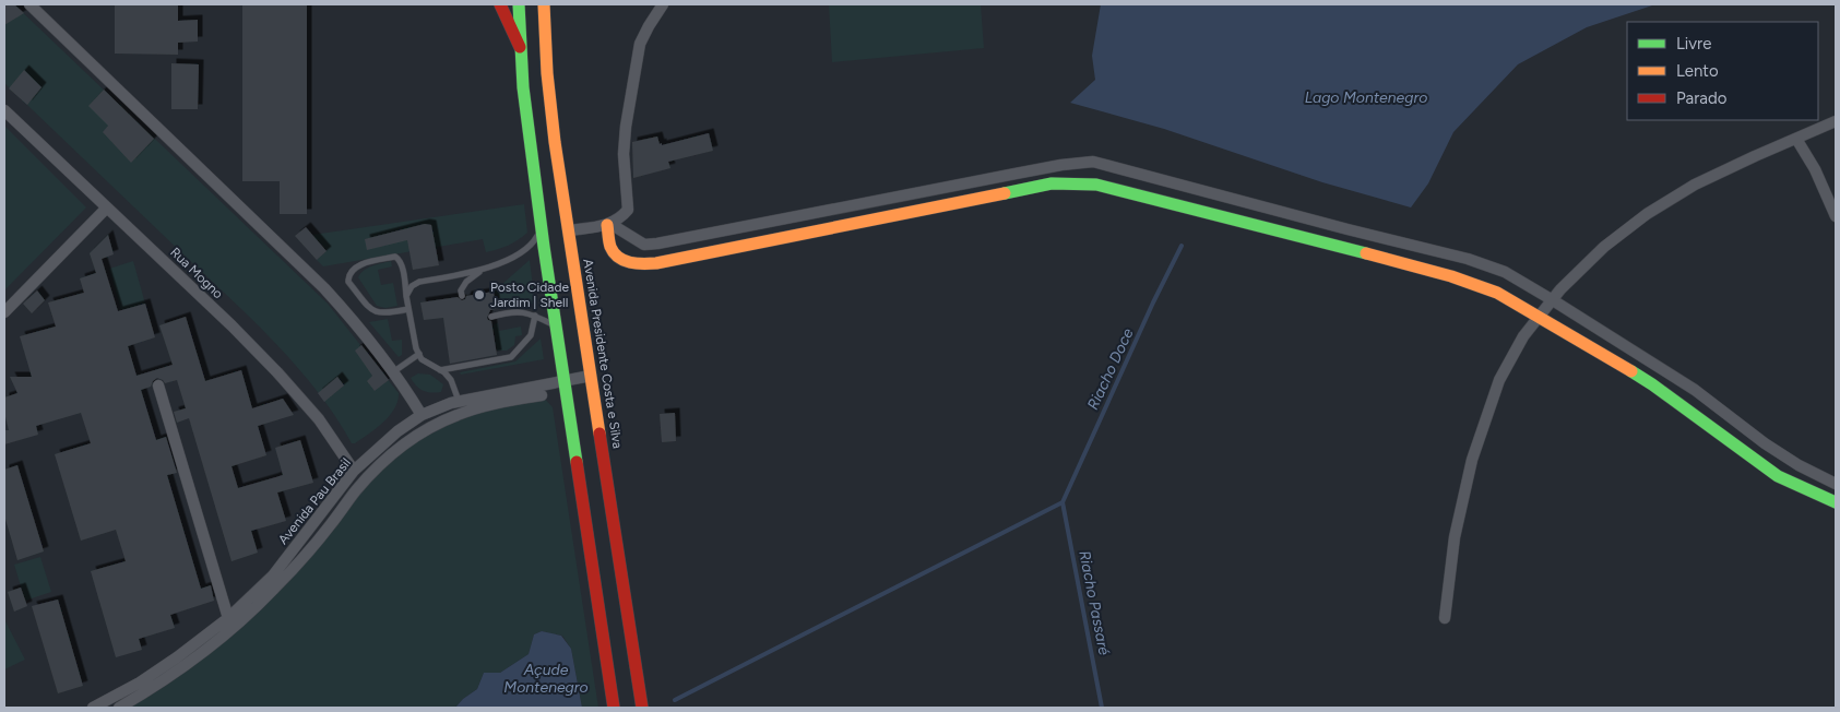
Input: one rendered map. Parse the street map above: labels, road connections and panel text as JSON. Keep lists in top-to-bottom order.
{
  "streets": {
    "main road": ["Avenida Presidente Costa e Silva"],
    "street": ["Rua Mogno", "Avenida Pau Brasil"]
  },
  "crossings": [
    ["Rua Mogno", "Avenida Pau Brasil"],
    ["Avenida Presidente Costa e Silva", "Avenida Pau Brasil"]
  ],
  "water": [
    "Lago Montenegro",
    "Riacho Doce",
    "Riacho Passaré",
    "Açude Montenegro"
  ],
  "places": ["Posto Cidade Jardim | Shell"],
  "legend": ["Livre", "Lento", "Parado"]
}
